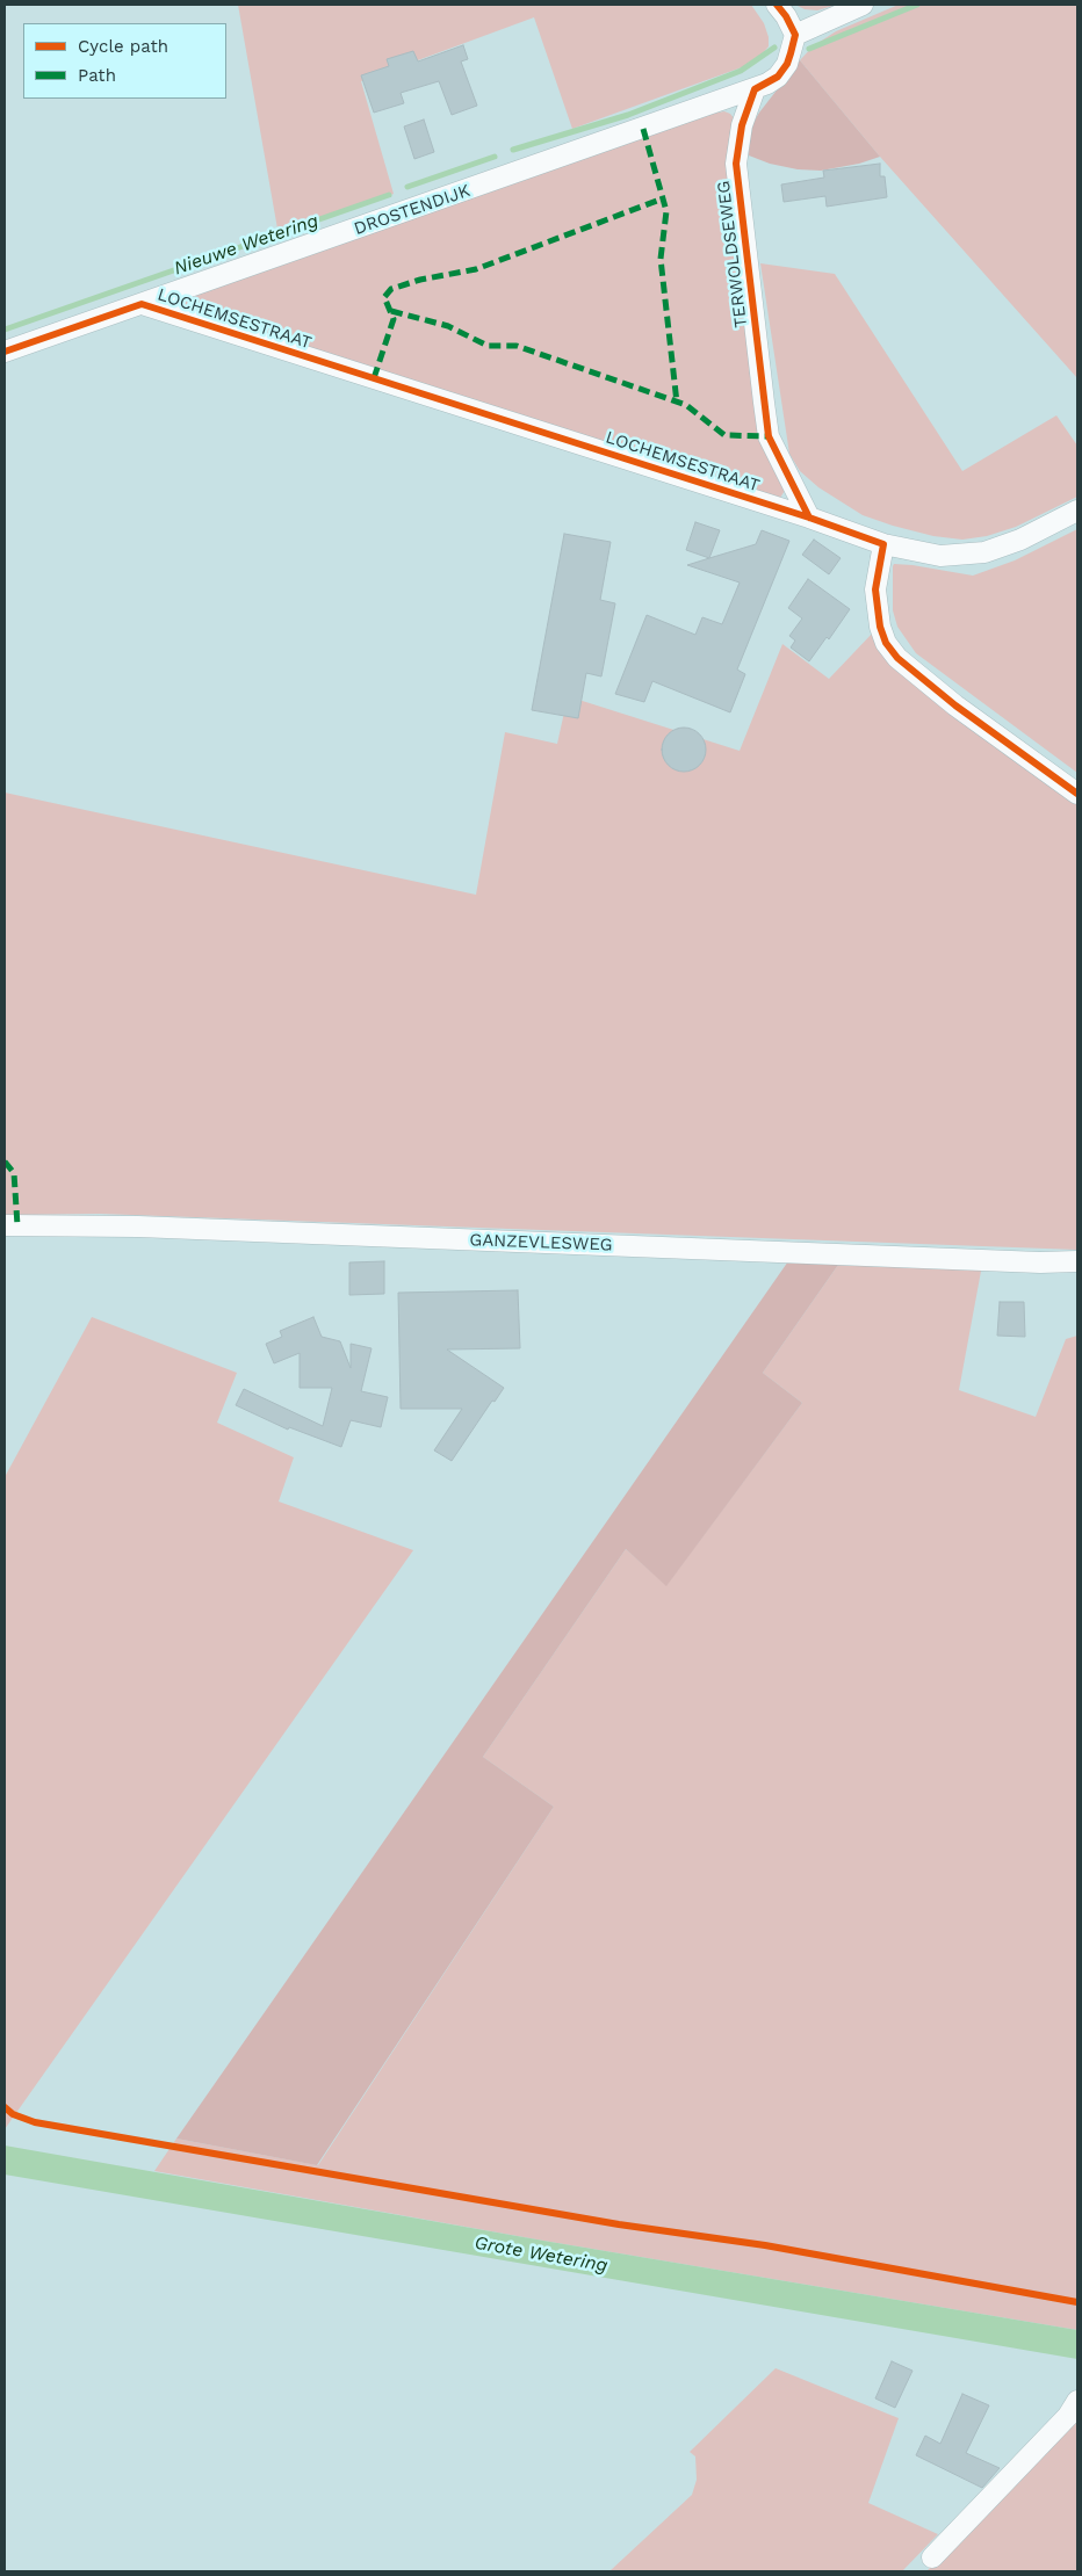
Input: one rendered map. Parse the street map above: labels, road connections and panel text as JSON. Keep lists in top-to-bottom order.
{
  "streets": {
    "street": [
      "DROSTENDIJK",
      "TERWOLDSEWEG",
      "LOCHEMSESTRAAT",
      "GANZEVLESWEG"
    ]
  },
  "crossings": [
    ["DROSTENDIJK", "TERWOLDSEWEG"],
    ["DROSTENDIJK", "LOCHEMSESTRAAT"],
    ["TERWOLDSEWEG", "LOCHEMSESTRAAT"]
  ],
  "water": ["Nieuwe Wetering", "Grote Wetering"],
  "legend": ["Cycle path", "Path"]
}
